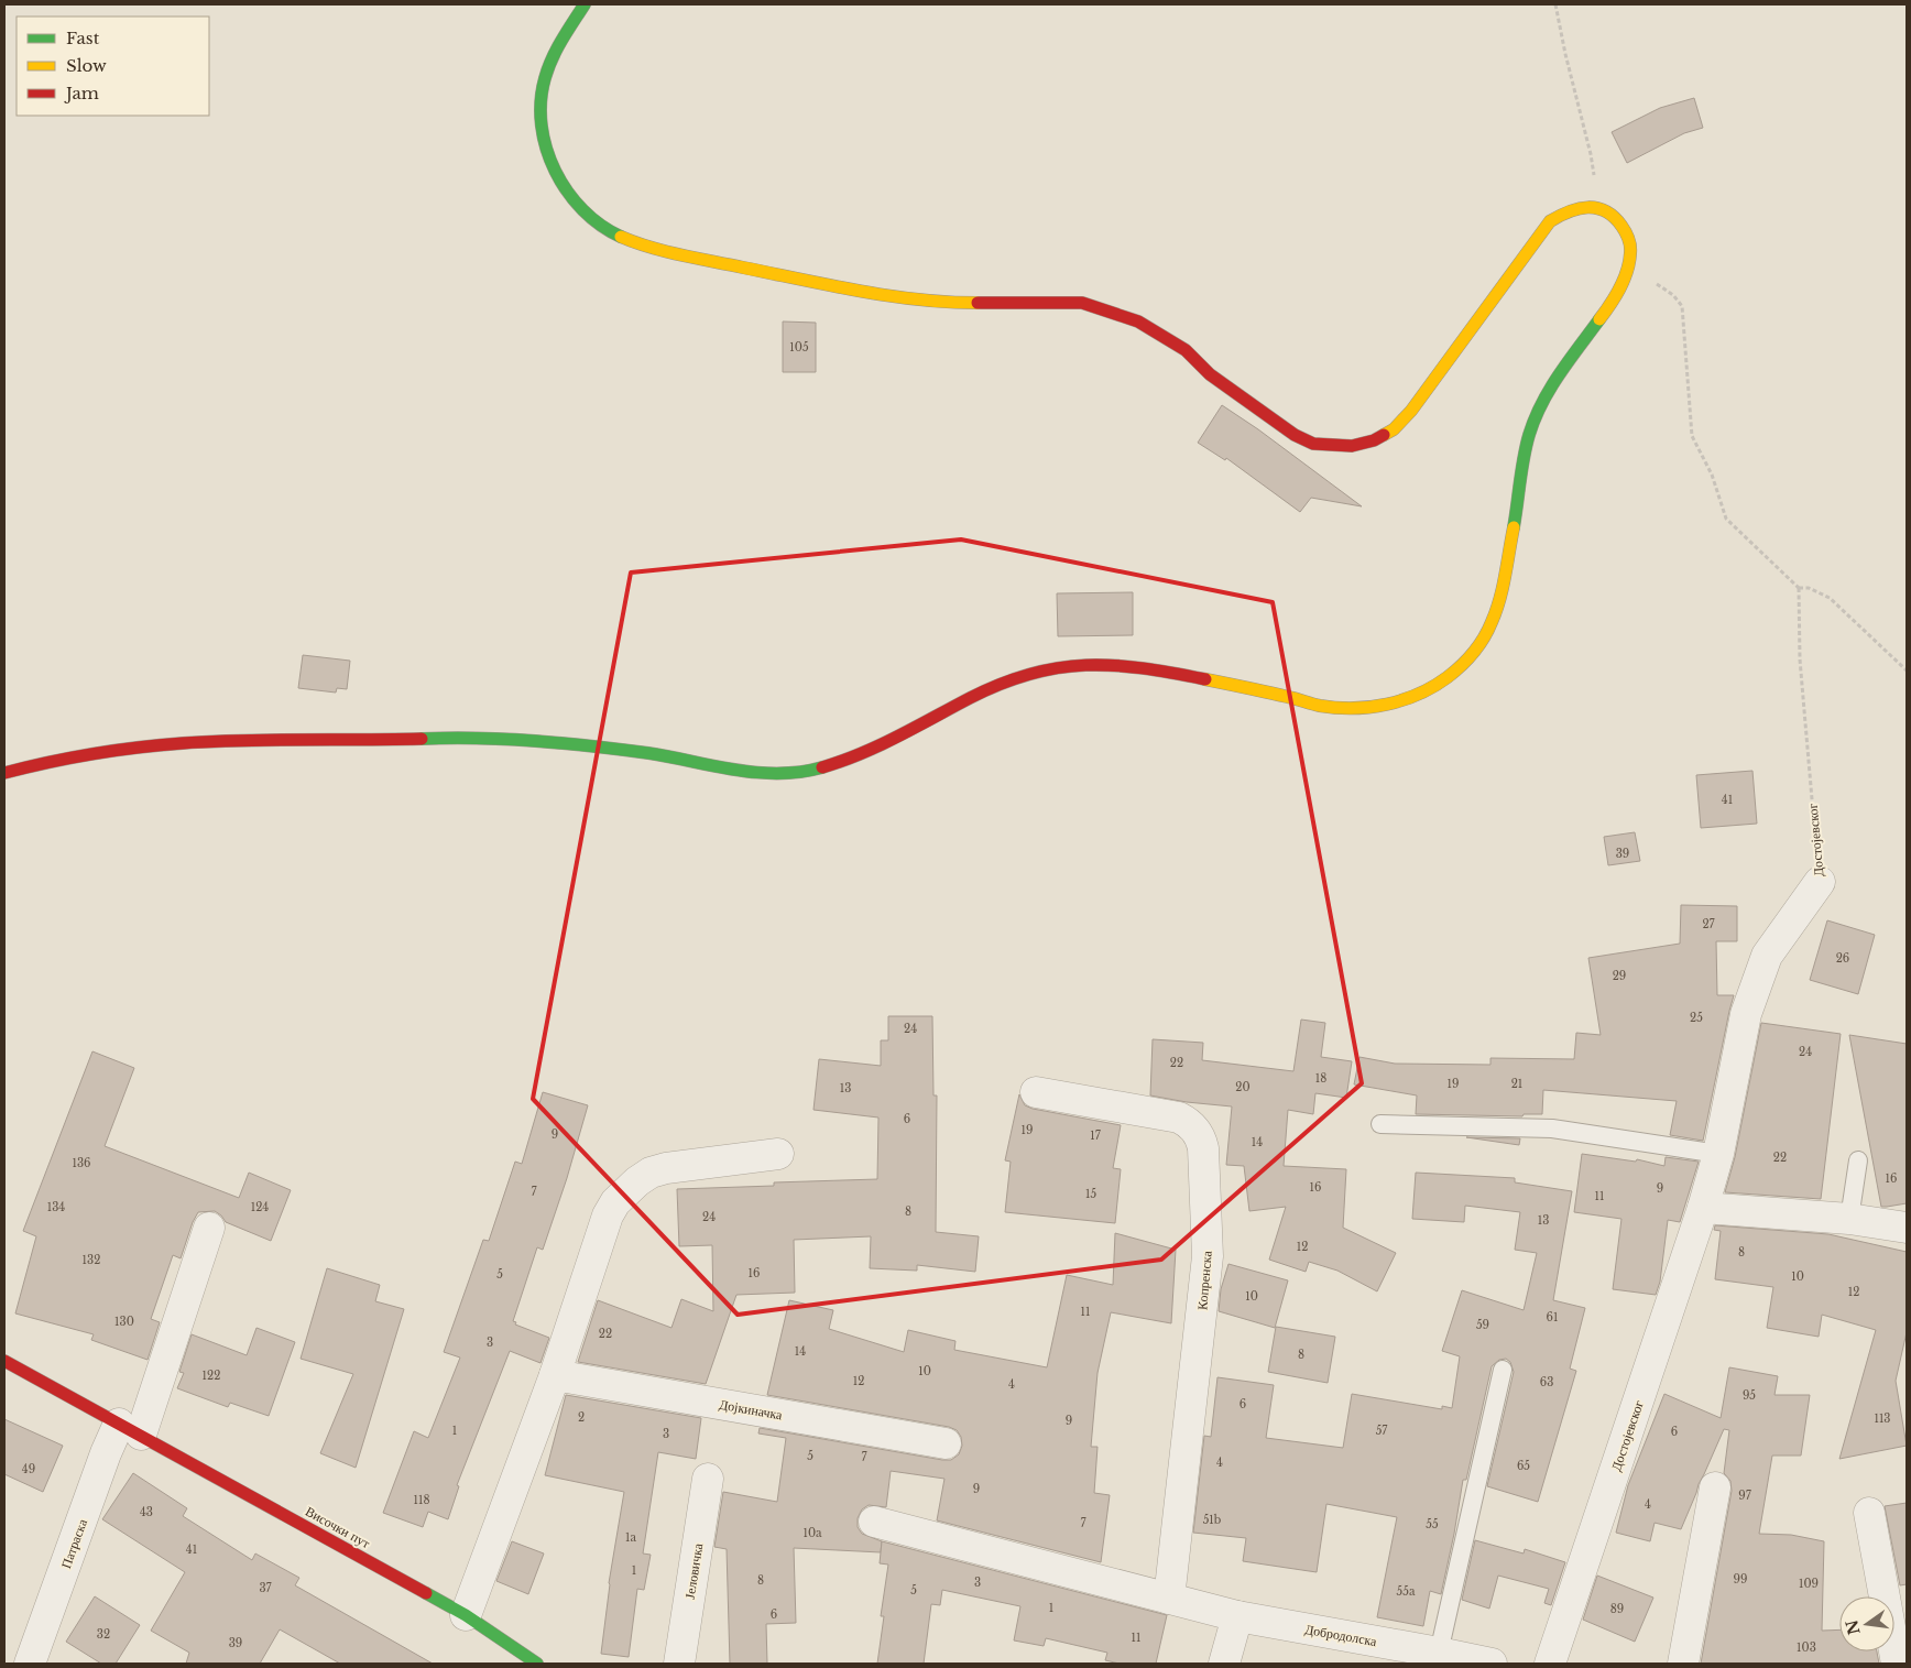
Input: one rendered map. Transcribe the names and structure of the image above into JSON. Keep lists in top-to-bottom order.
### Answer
{
  "streets": {
    "main road": ["Височки пут"],
    "street": [
      "Достојевског",
      "Копренска",
      "Дојкиначка",
      "Патраска",
      "Јеловичка",
      "Добродолска"
    ]
  },
  "crossings": [
    ["Височки пут", "Патраска"]
  ],
  "house_numbers": [
    "105",
    "41",
    "39",
    "27",
    "26",
    "29",
    "25",
    "24",
    "24",
    "22",
    "18",
    "19",
    "21",
    "20",
    "13",
    "6",
    "19",
    "9",
    "17",
    "14",
    "22",
    "136",
    "16",
    "16",
    "9",
    "7",
    "15",
    "11",
    "134",
    "124",
    "8",
    "24",
    "13",
    "12",
    "8",
    "132",
    "16",
    "5",
    "10",
    "12",
    "10",
    "11",
    "61",
    "130",
    "59",
    "22",
    "3",
    "14",
    "8",
    "10",
    "122",
    "12",
    "63",
    "4",
    "95",
    "6",
    "2",
    "113",
    "9",
    "1",
    "57",
    "6",
    "3",
    "5",
    "7",
    "4",
    "65",
    "49",
    "9",
    "97",
    "118",
    "4",
    "43",
    "51b",
    "7",
    "55",
    "10a",
    "1a",
    "41",
    "1",
    "99",
    "8",
    "3",
    "109",
    "37",
    "5",
    "55a",
    "1",
    "89",
    "6",
    "32",
    "11",
    "39",
    "103"
  ],
  "legend": ["Fast", "Slow", "Jam"],
  "north": "left"
}
